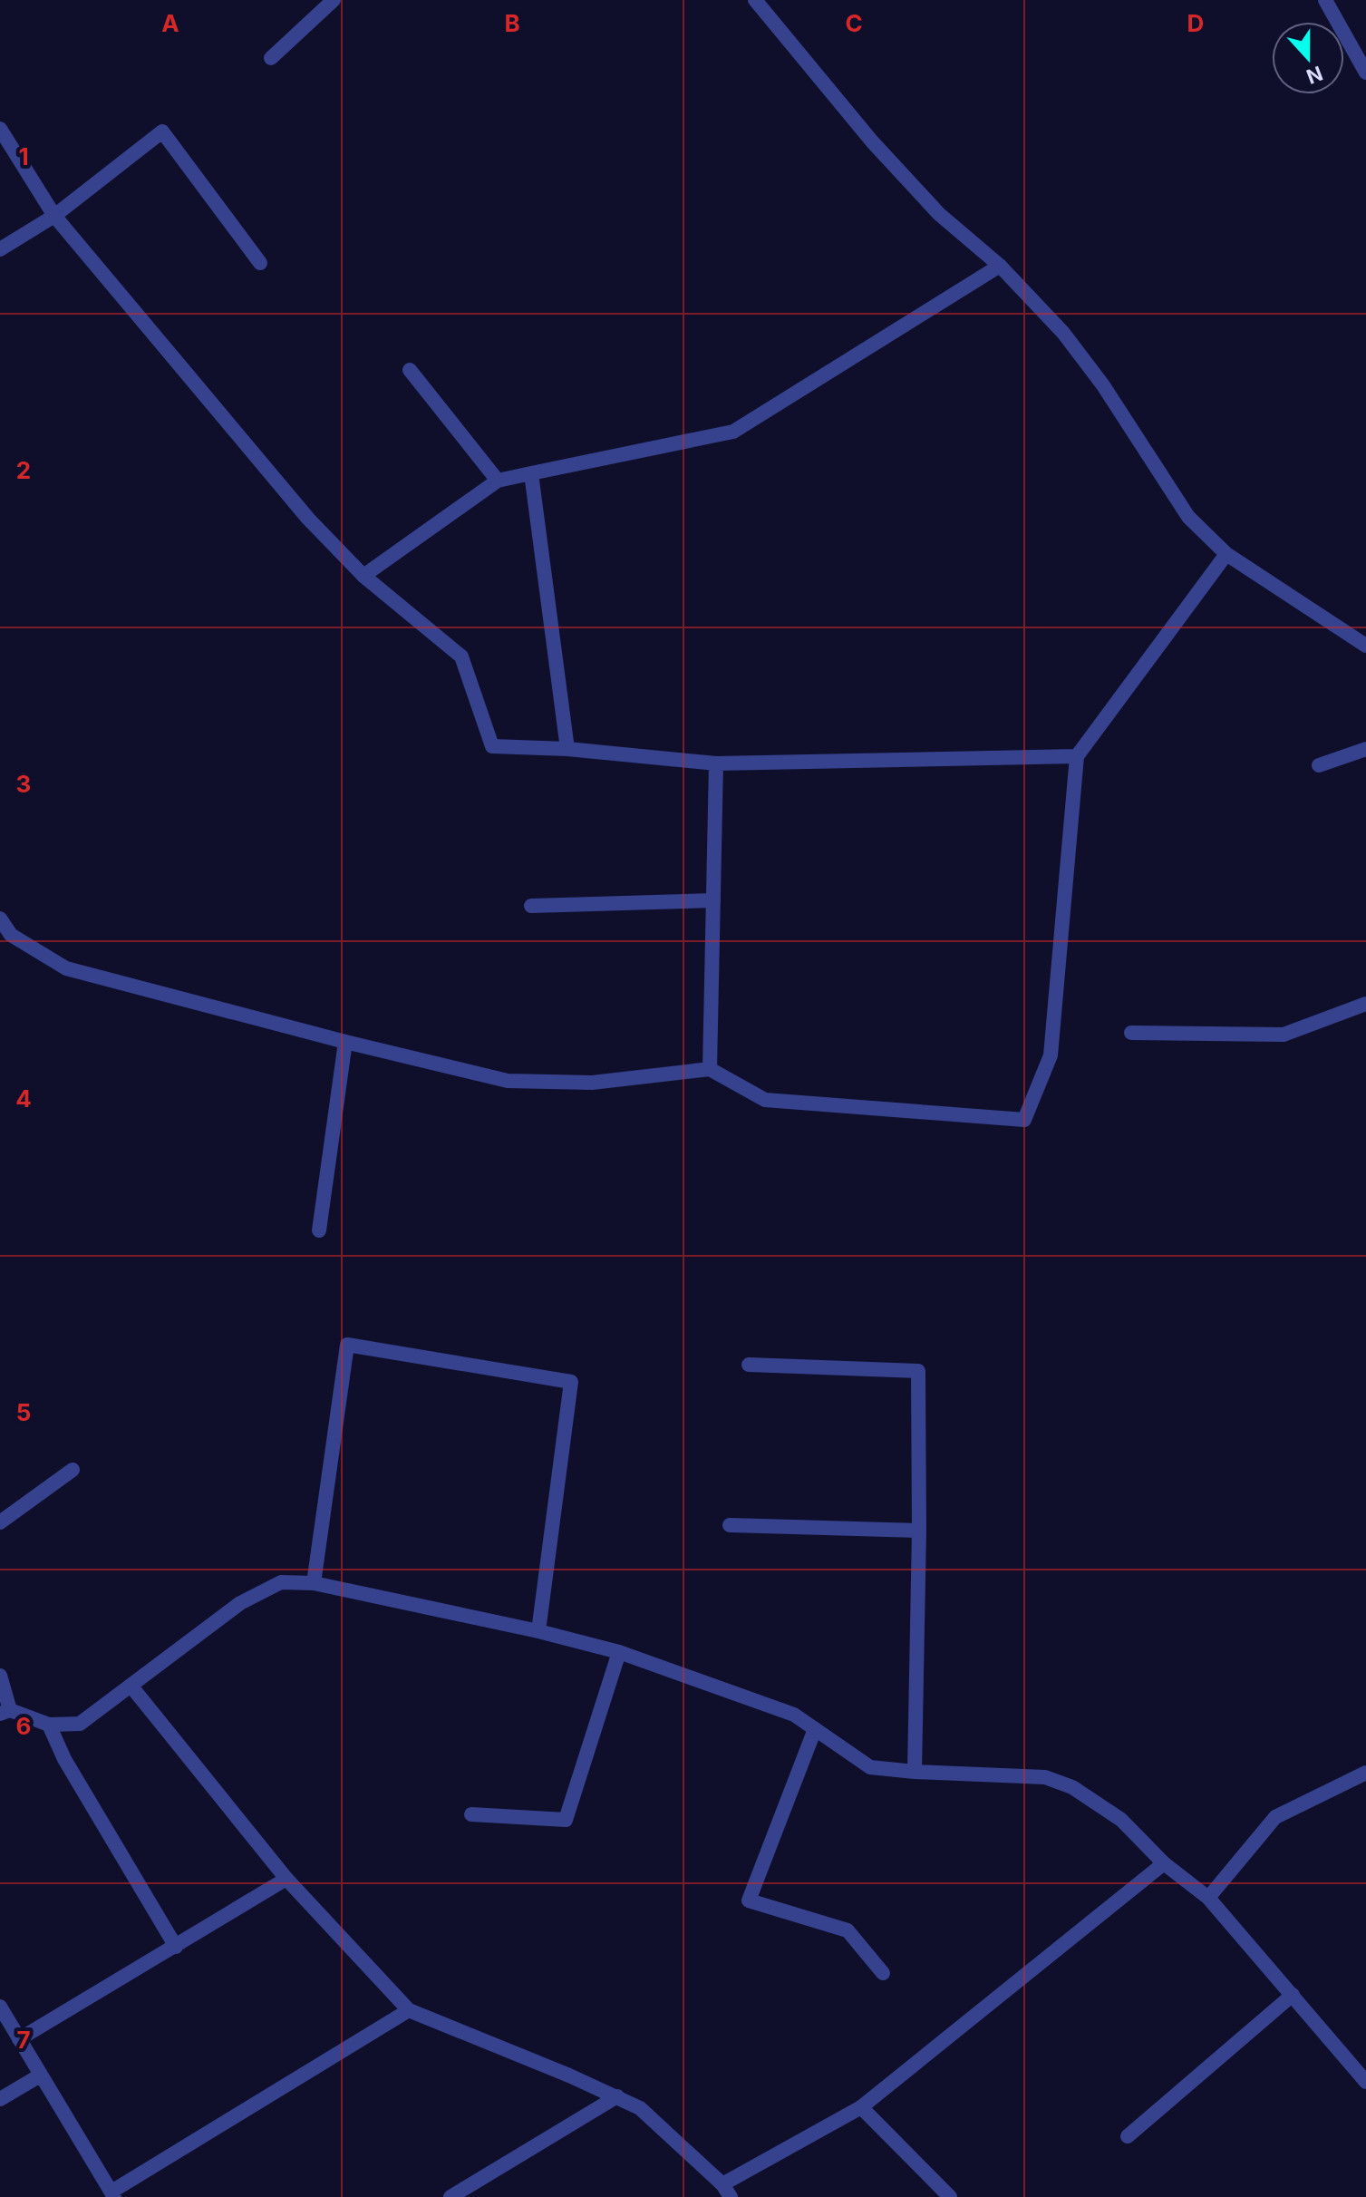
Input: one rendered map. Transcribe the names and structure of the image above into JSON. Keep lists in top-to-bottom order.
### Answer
{
  "north": "bottom",
  "grid": {
    "columns": [
      "A",
      "B",
      "C",
      "D"
    ],
    "rows": [
      "1",
      "2",
      "3",
      "4",
      "5",
      "6",
      "7"
    ]
  }
}
